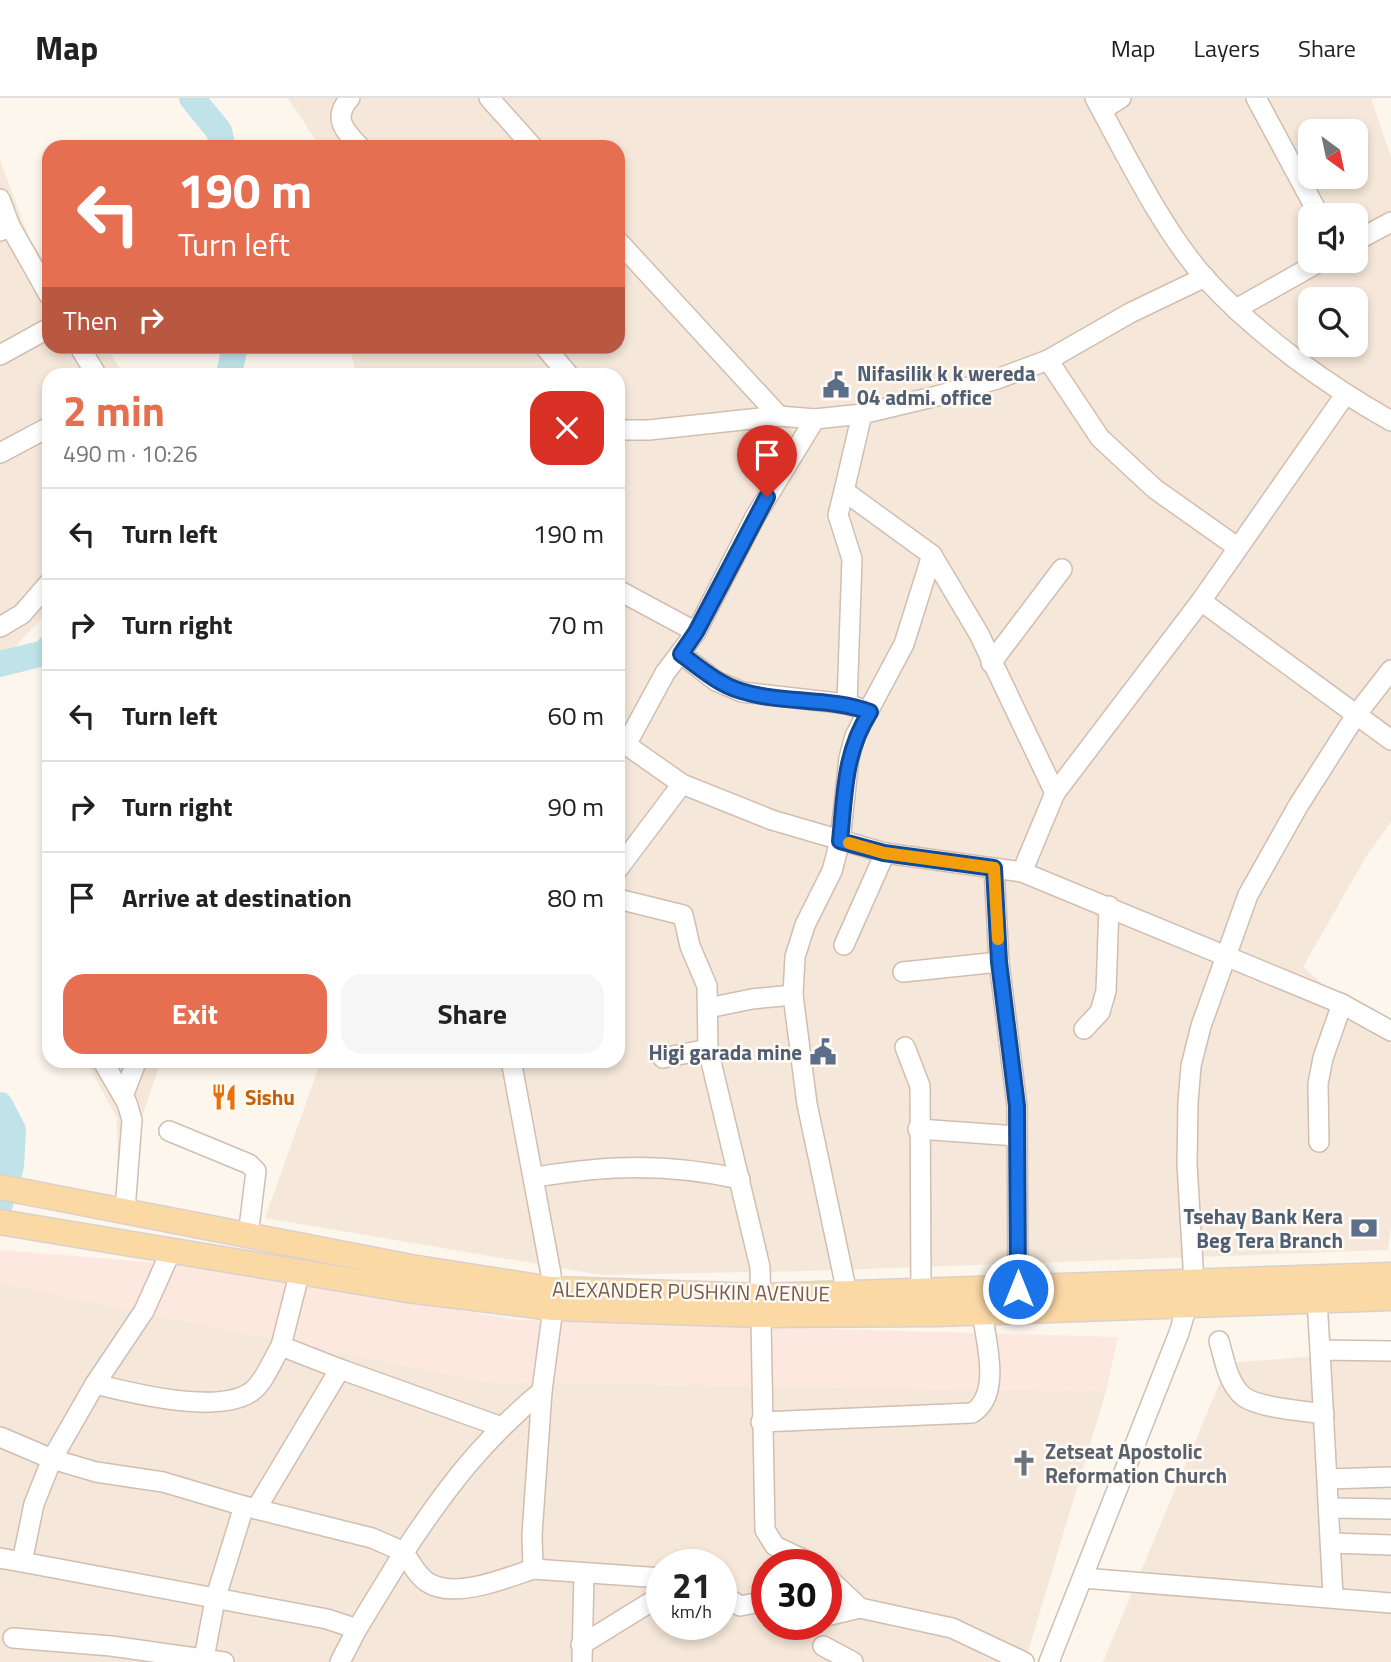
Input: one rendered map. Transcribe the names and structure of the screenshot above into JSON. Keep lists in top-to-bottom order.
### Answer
{
  "streets": {
    "main road": ["ALEXANDER PUSHKIN AVENUE"]
  },
  "places": {
    "public building": ["Nifasilik k k wereda 04 admi. office", "Higi garada mine"],
    "restaurant": ["Sishu"],
    "bank": ["Tsehay Bank Kera Beg Tera Branch"],
    "church": ["Zetseat Apostolic Reformation Church"]
  },
  "north": "bottom right",
  "page": {
    "header": "Map",
    "nav": ["Map", "Layers", "Share"],
    "turn": ["190 m", "Turn left"],
    "then": "Then",
    "heading": ["2 min", "490 m · 10:26"],
    "list": [
      {
        "name": "Turn left",
        "value": "190 m"
      },
      {
        "name": "Turn right",
        "value": "70 m"
      },
      {
        "name": "Turn left",
        "value": "60 m"
      },
      {
        "name": "Turn right",
        "value": "90 m"
      },
      {
        "name": "Arrive at destination",
        "value": "80 m"
      }
    ],
    "buttons": ["Exit", "Share"],
    "speed": "21 km/h",
    "limit": "30"
  }
}
